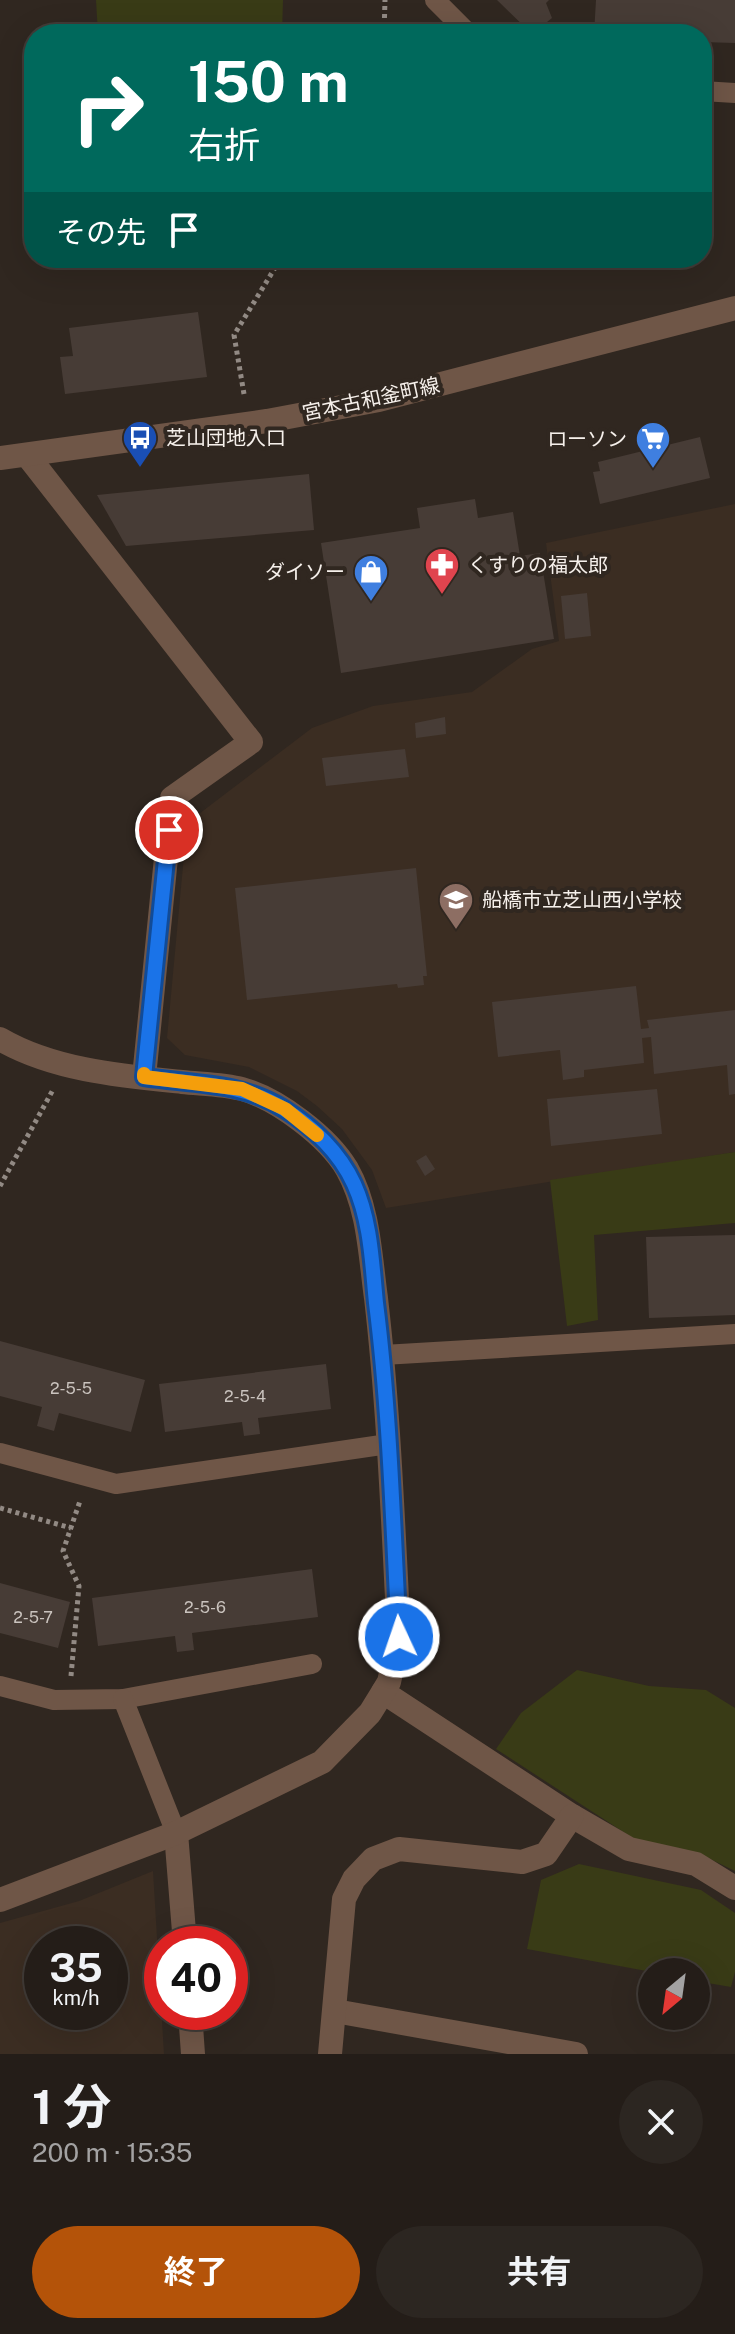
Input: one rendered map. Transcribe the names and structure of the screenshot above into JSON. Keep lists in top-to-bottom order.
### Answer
{
  "streets": {
    "street": ["宮本古和釜町線"]
  },
  "places": {
    "bus stop": ["芝山団地入口"],
    "supermarket": ["ローソン"],
    "pharmacy": ["くすりの福太郎"],
    "shop": ["ダイソー"],
    "school or university": ["船橋市立芝山西小学校"]
  },
  "house_numbers": [
    "2-5-5",
    "2-5-4",
    "2-5-6",
    "2-5-7"
  ],
  "north": "bottom left",
  "page": {
    "turn": ["150 m", "右折"],
    "then": "その先",
    "speed": "35 km/h",
    "limit": "40",
    "heading": ["1 分", "200 m · 15:35"],
    "buttons": ["終了", "共有"]
  }
}
